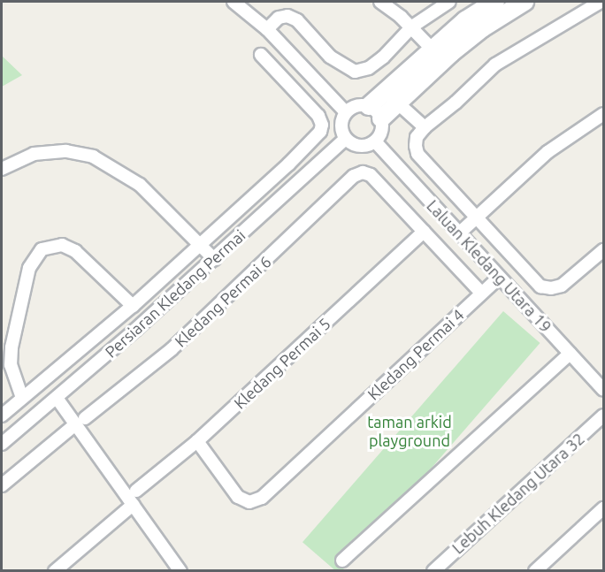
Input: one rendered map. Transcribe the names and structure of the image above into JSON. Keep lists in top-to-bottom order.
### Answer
{
  "streets": {
    "street": [
      "Laluan Kledang Utara 19",
      "Persiaran Kledang Permai",
      "Kledang Permai 6",
      "Kledang Permai 4",
      "Kledang Permai 5",
      "Lebuh Kledang Utara 32"
    ]
  },
  "crossings": [
    ["Laluan Kledang Utara 19", "Persiaran Kledang Permai"],
    ["Laluan Kledang Utara 19", "Kledang Permai 4"],
    ["Kledang Permai 6", "Kledang Permai 5"],
    ["Kledang Permai 4", "Kledang Permai 5"]
  ],
  "parks": ["taman arkid playground"]
}
